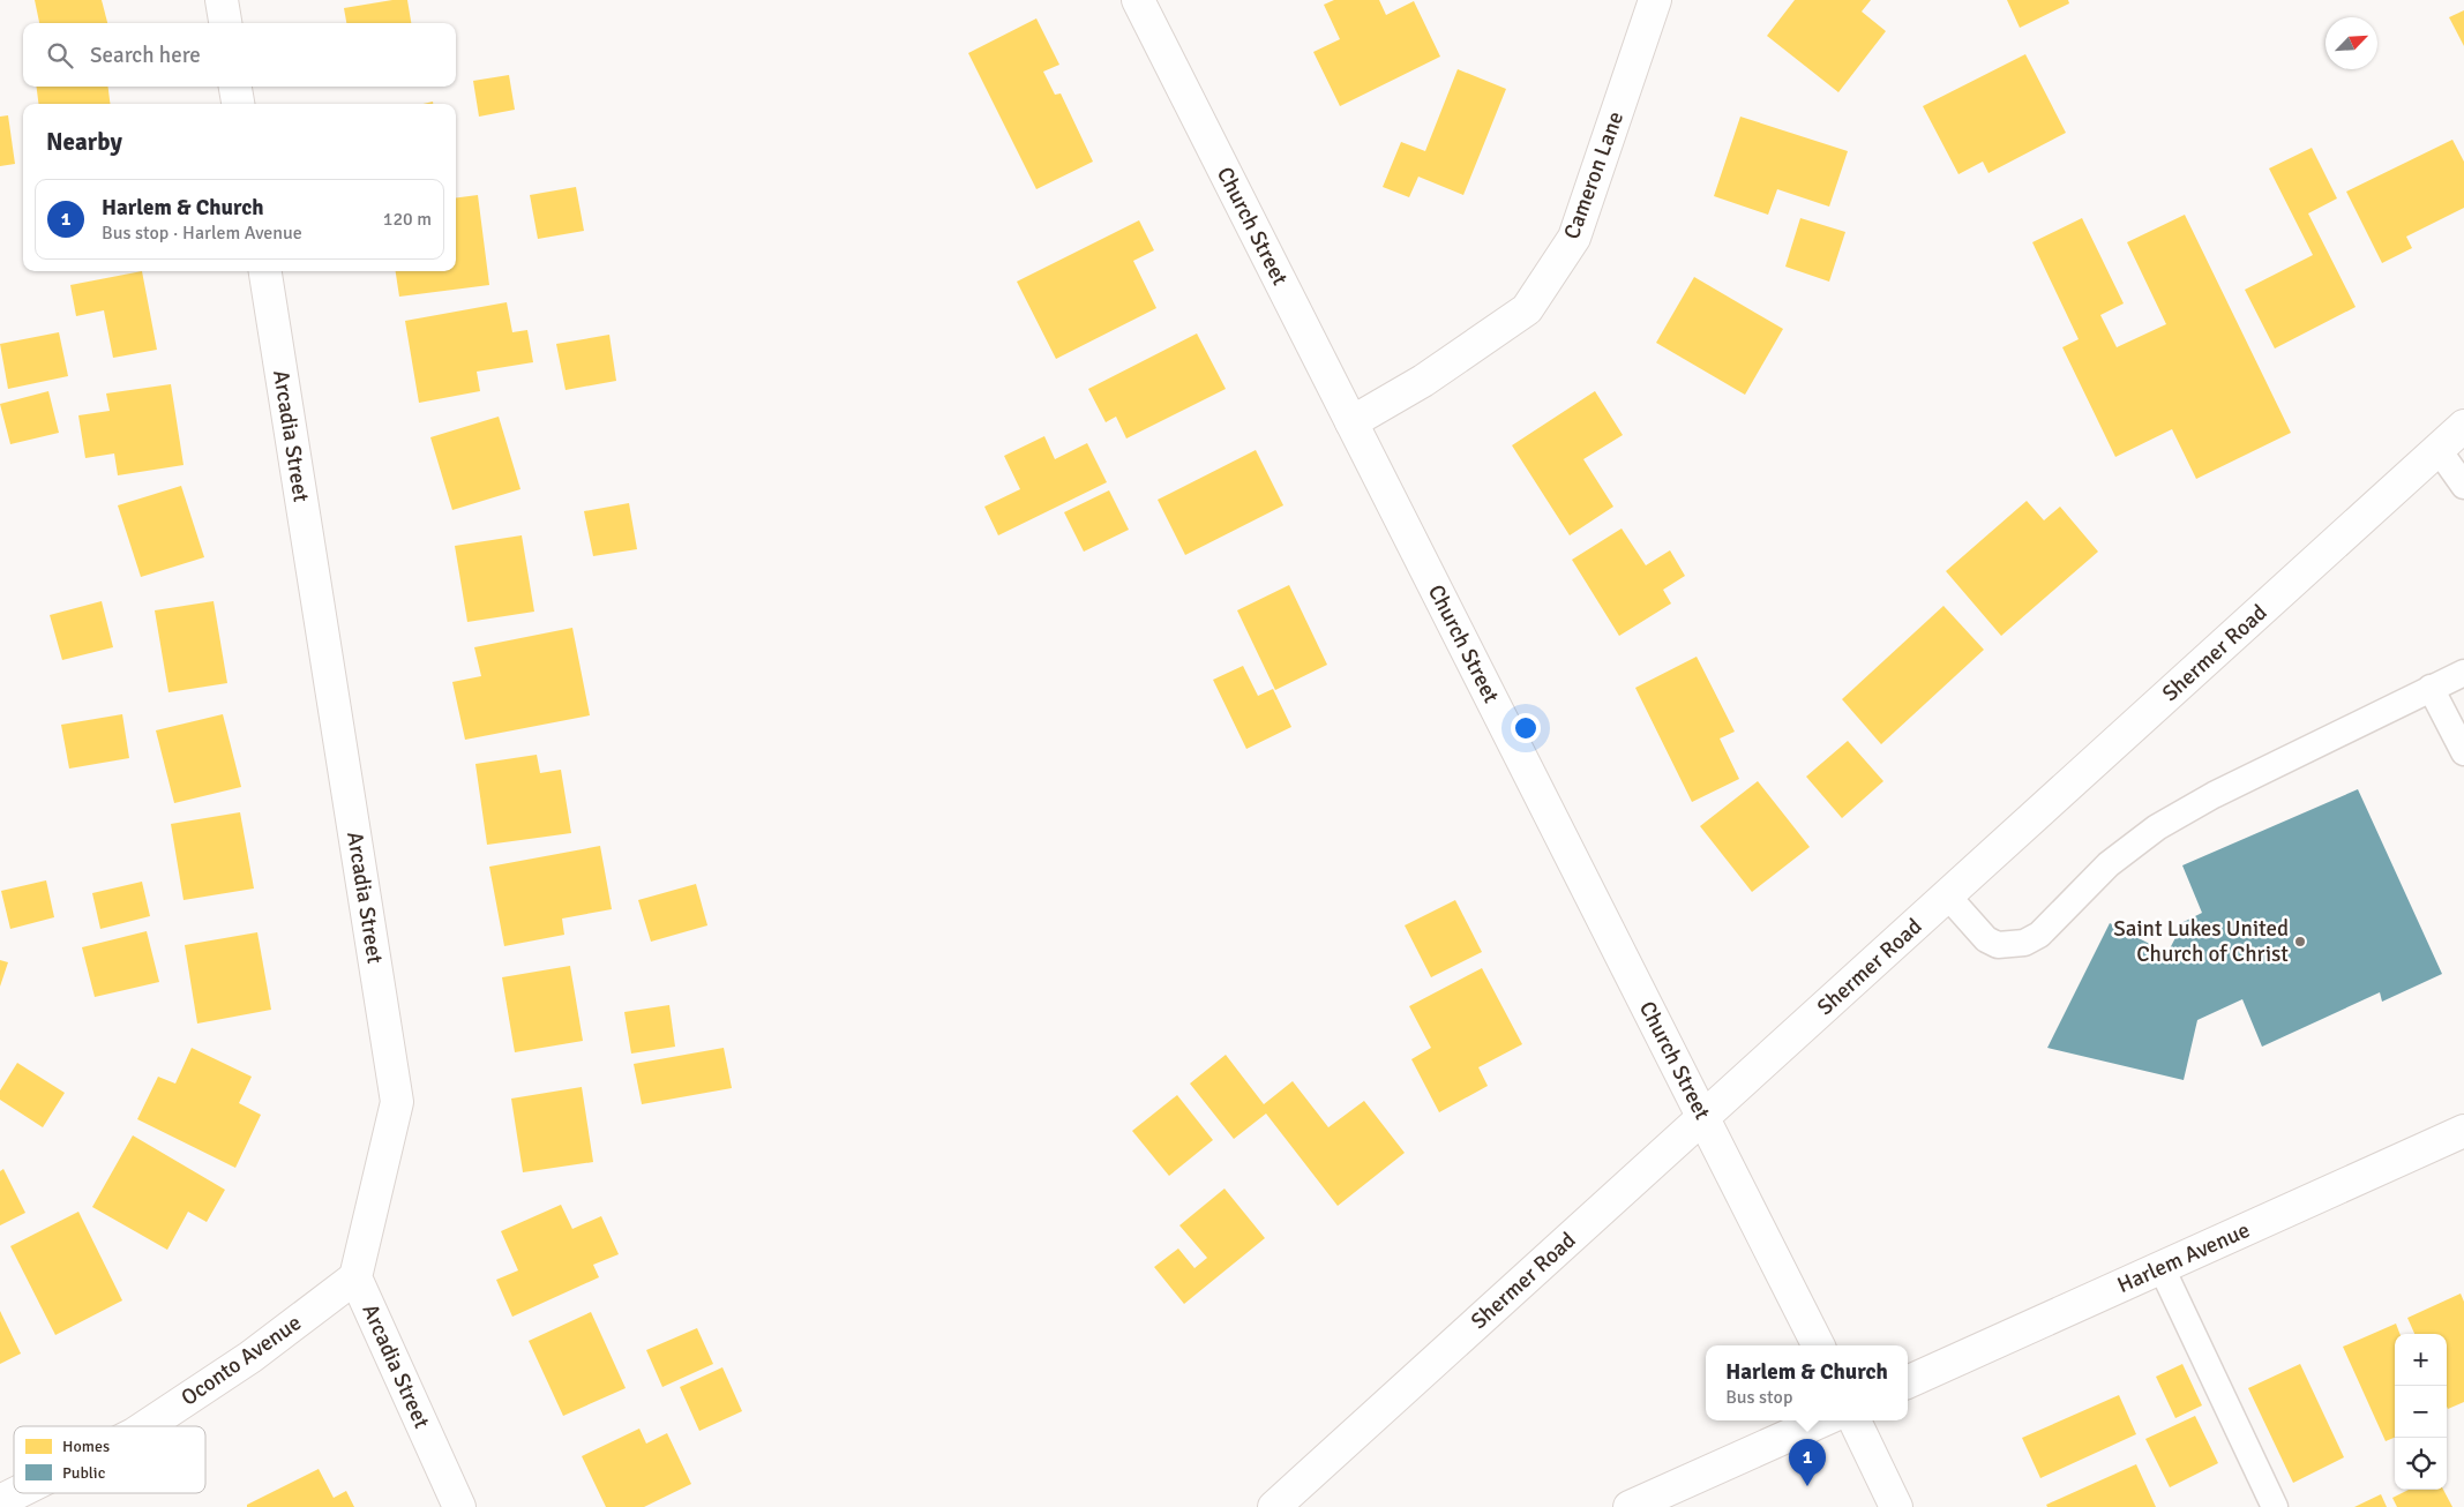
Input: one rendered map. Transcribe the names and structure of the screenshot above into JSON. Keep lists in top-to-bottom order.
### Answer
{
  "streets": {
    "street": [
      "Cameron Lane",
      "Church Street",
      "Arcadia Street",
      "Shermer Road",
      "Harlem Avenue",
      "Oconto Avenue"
    ]
  },
  "crossings": [
    ["Cameron Lane", "Church Street"],
    ["Church Street", "Shermer Road"],
    ["Arcadia Street", "Oconto Avenue"]
  ],
  "places": ["Saint Lukes United Church of Christ"],
  "legend": ["Homes", "Public"],
  "north": "top right",
  "page": {
    "search": "Search here",
    "heading": "Nearby",
    "list": [
      {
        "mark": "1",
        "name": "Harlem & Church",
        "note": "Bus stop · Harlem Avenue",
        "value": "120 m"
      }
    ],
    "map_buttons": ["+", "−"],
    "popup": ["Harlem & Church", "Bus stop"],
    "pins": "1"
  }
}
